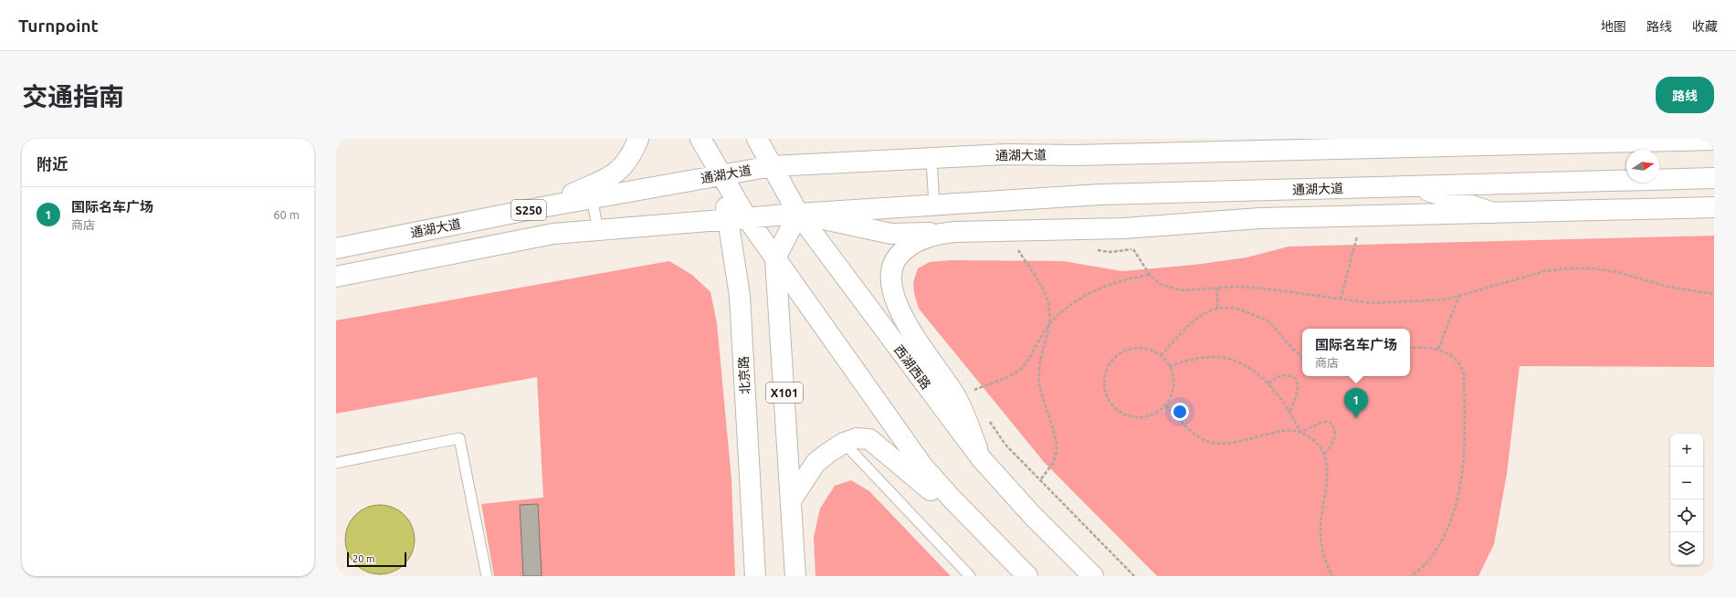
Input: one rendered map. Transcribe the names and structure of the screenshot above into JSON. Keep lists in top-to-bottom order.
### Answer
{
  "streets": {
    "main road": [
      "通湖大道",
      "S250",
      "西湖西路",
      "北京路",
      "X101"
    ]
  },
  "crossings": [
    ["通湖大道", "西湖西路"],
    ["通湖大道", "北京路"]
  ],
  "scale_bar": "20 m",
  "north": "right",
  "page": {
    "header": "Turnpoint",
    "nav": ["地图", "路线", "收藏"],
    "title": "交通指南",
    "buttons": "路线",
    "heading": "附近",
    "list": [
      {
        "mark": "1",
        "name": "国际名车广场",
        "note": "商店",
        "value": "60 m"
      }
    ],
    "popup": ["国际名车广场", "商店"],
    "pins": "1",
    "map_buttons": ["+", "−"],
    "scale": "20 m"
  }
}
